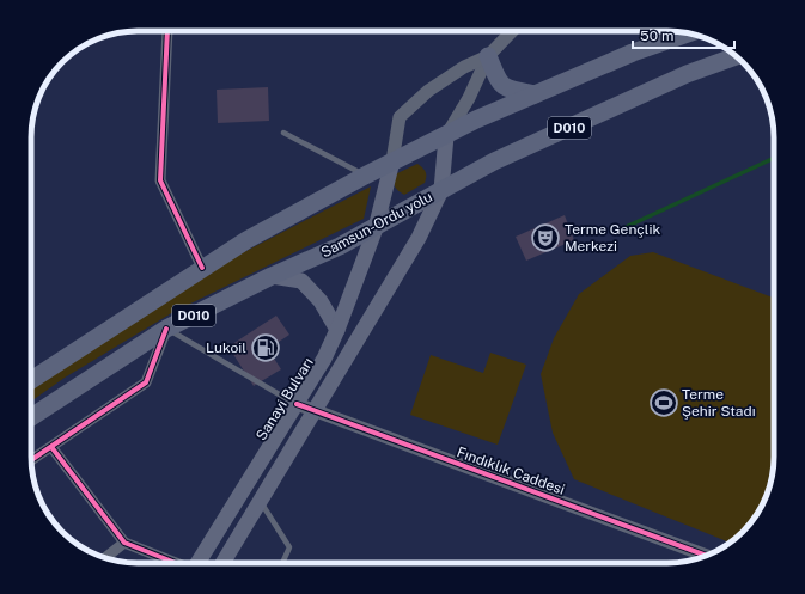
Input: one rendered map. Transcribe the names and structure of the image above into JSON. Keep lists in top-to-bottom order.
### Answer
{
  "streets": {
    "highway": ["D010", "Samsun-Ordu yolu"],
    "main road": ["Sanayi Bulvarı"],
    "street": ["Fındıklık Caddesi"]
  },
  "crossings": [
    ["D010", "Sanayi Bulvarı"],
    ["Samsun-Ordu yolu", "Sanayi Bulvarı"],
    ["Sanayi Bulvarı", "Fındıklık Caddesi"]
  ],
  "places": {
    "theatre": ["Terme Gençlik Merkezi"],
    "fuel station": ["Lukoil"],
    "sports": ["Terme Şehir Stadı"]
  },
  "scale_bar": "50 m"
}
